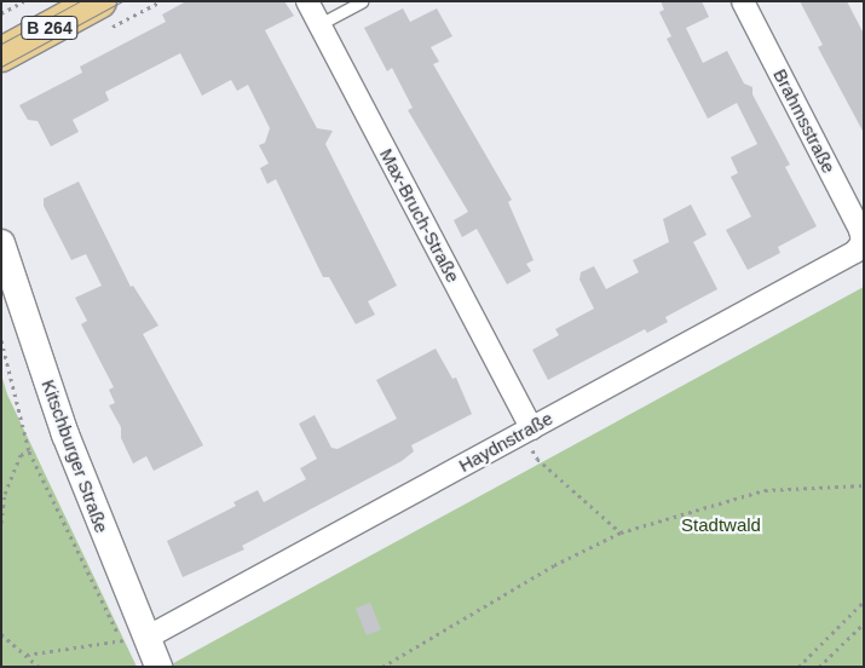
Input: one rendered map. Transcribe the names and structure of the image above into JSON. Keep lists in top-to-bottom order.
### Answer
{
  "streets": {
    "main road": ["B 264"],
    "street": [
      "Brahmsstraße",
      "Max-Bruch-Straße",
      "Haydnstraße",
      "Kitschburger Straße"
    ]
  },
  "crossings": [
    ["Brahmsstraße", "Haydnstraße"],
    ["Max-Bruch-Straße", "Haydnstraße"],
    ["Haydnstraße", "Kitschburger Straße"]
  ],
  "parks": ["Stadtwald"]
}
